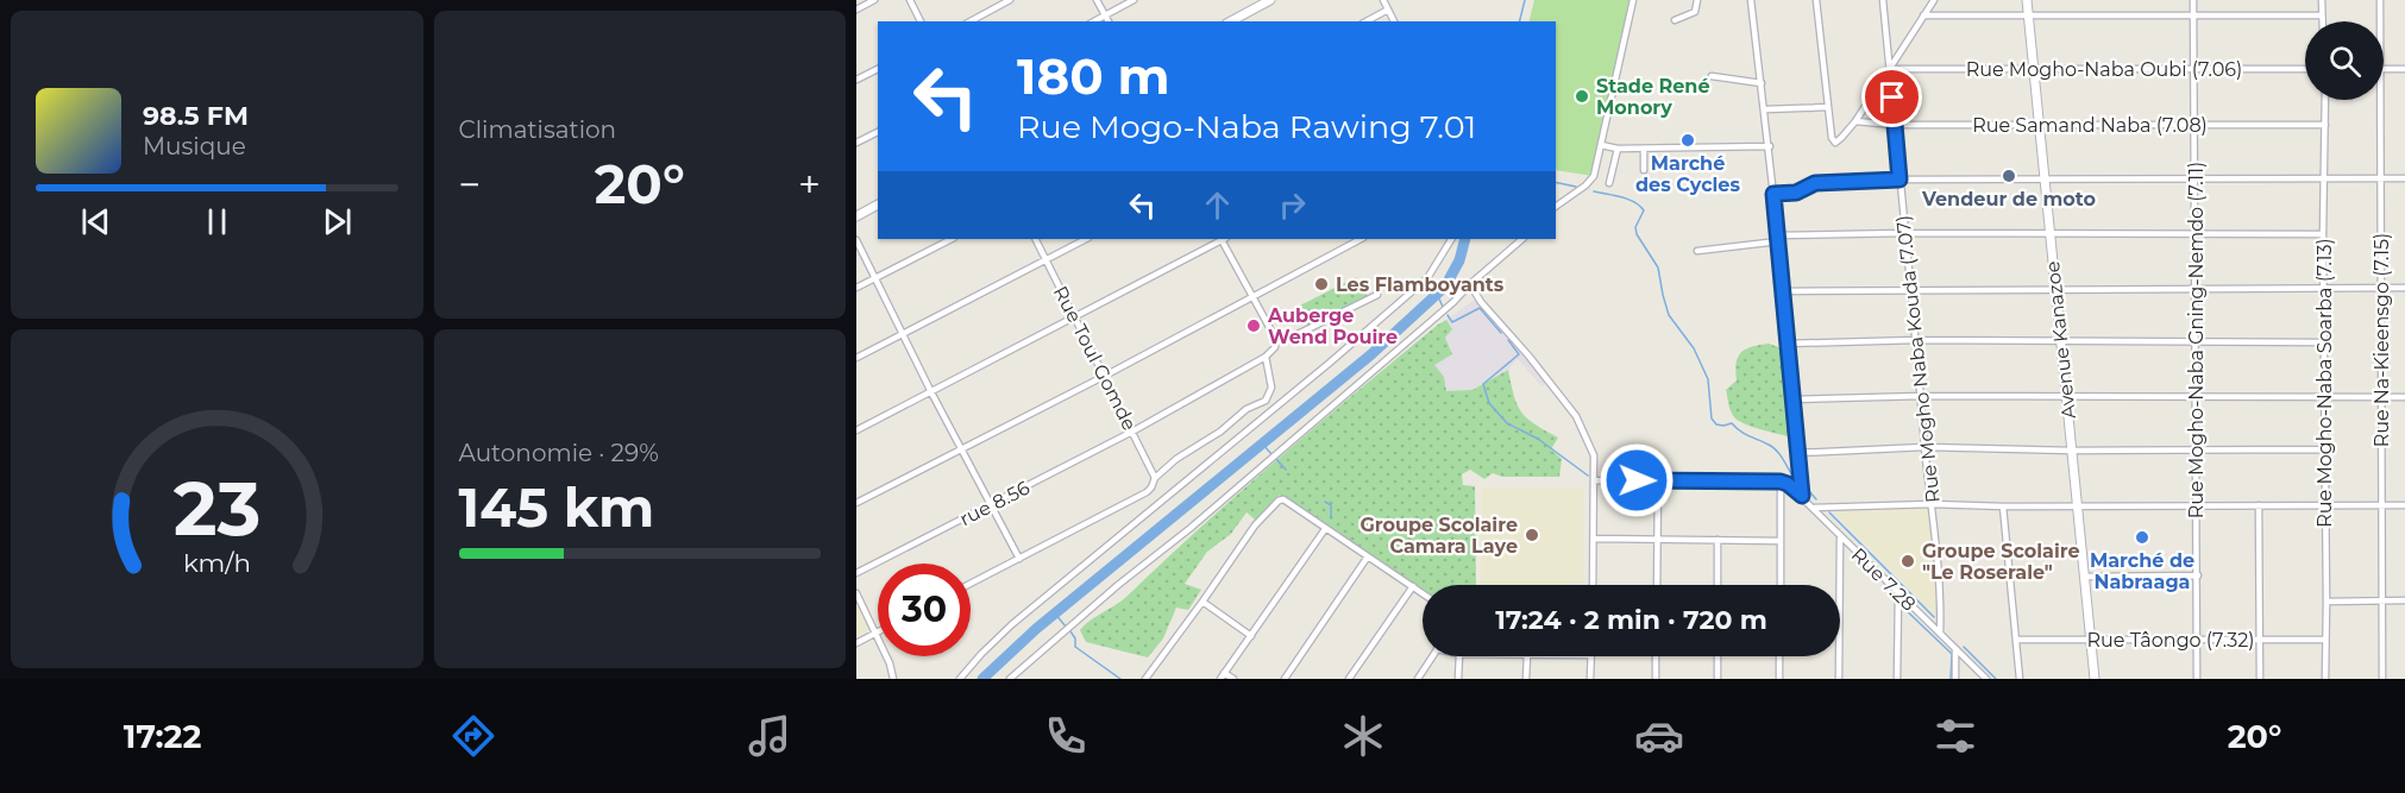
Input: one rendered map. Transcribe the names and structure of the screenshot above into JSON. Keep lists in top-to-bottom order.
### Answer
{
  "streets": {
    "street": [
      "Rue Mogho-Naba Oubi (7.06)",
      "Rue Samand Naba (7.08)",
      "Avenue Kanazoe",
      "Rue Mogho-Naba Gning-Nemdo (7.11)",
      "Rue Na-Kieensgo (7.15)",
      "Rue Toul Gomde",
      "Rue Mogho Naba Kouda (7.07)",
      "Rue Mogho-Naba Soarba (7.13)",
      "rue 8.56",
      "Rue 7.28",
      "Rue Tâongo (7.32)"
    ]
  },
  "crossings": [
    ["Rue Mogho-Naba Oubi (7.06)", "Avenue Kanazoe"],
    ["Rue Mogho-Naba Oubi (7.06)", "Rue Mogho-Naba Gning-Nemdo (7.11)"],
    ["Rue Mogho-Naba Oubi (7.06)", "Rue Mogho Naba Kouda (7.07)"],
    ["Rue Samand Naba (7.08)", "Avenue Kanazoe"],
    ["Rue Samand Naba (7.08)", "Rue Mogho-Naba Gning-Nemdo (7.11)"],
    ["Rue Samand Naba (7.08)", "Rue Mogho Naba Kouda (7.07)"],
    ["Rue Samand Naba (7.08)", "Rue Mogho-Naba Soarba (7.13)"],
    ["Avenue Kanazoe", "Rue Tâongo (7.32)"],
    ["Rue Mogho-Naba Gning-Nemdo (7.11)", "Rue Tâongo (7.32)"],
    ["Rue Toul Gomde", "rue 8.56"],
    ["Rue Mogho Naba Kouda (7.07)", "Rue 7.28"],
    ["Rue Mogho-Naba Soarba (7.13)", "Rue Tâongo (7.32)"]
  ],
  "places": [
    "Stade René Monory",
    "Marché des Cycles",
    "Vendeur de moto",
    "Les Flamboyants",
    "Auberge Wend Pouire",
    "Groupe Scolaire Camara Laye",
    "Marché de Nabraaga",
    "Groupe Scolaire \"Le Roserale\""
  ],
  "page": {
    "tile": [
      "Climatisation",
      ["Autonomie · 29%", "145 km"]
    ],
    "turn": ["180 m", "Rue Mogo-Naba Rawing 7.01"],
    "song": ["98.5 FM", "Musique"],
    "heat": ["−", "20°", "+"],
    "limit": "30",
    "trip": "17:24 · 2 min · 720 m",
    "tabs": ["17:22", "20°"],
    "gauge": ["23", "km/h"]
  }
}
